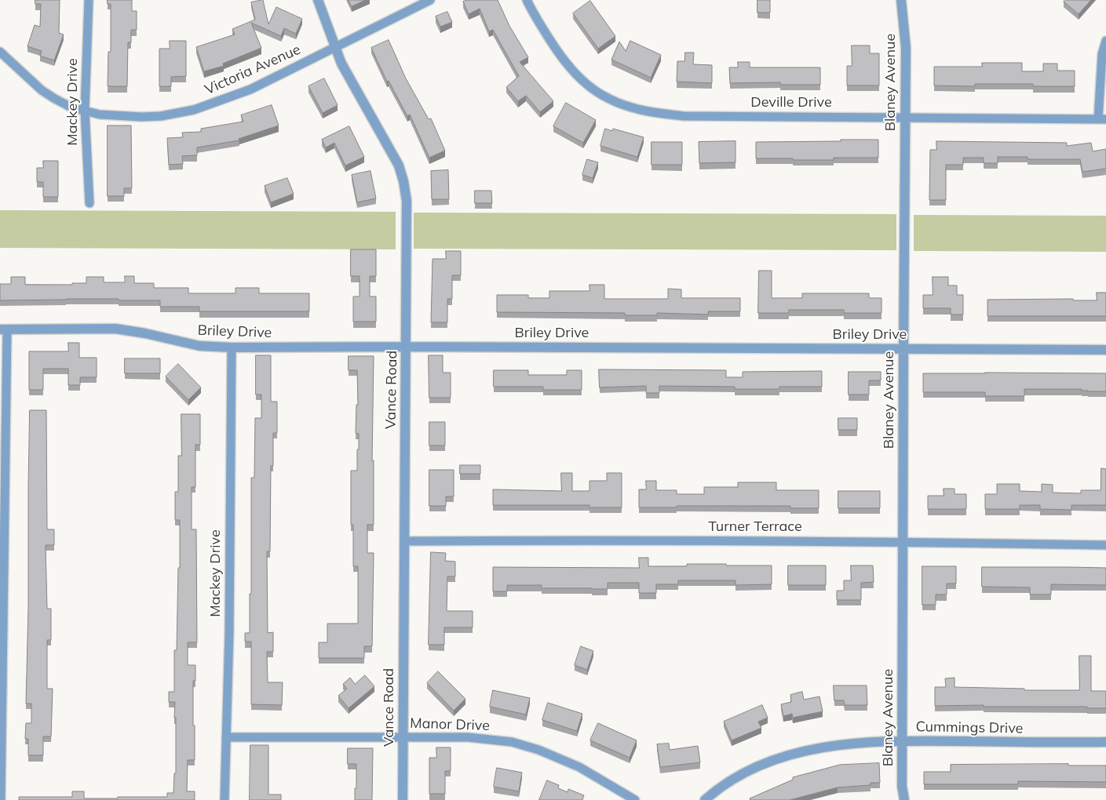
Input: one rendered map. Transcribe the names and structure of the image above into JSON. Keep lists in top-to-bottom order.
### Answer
{
  "streets": {
    "street": [
      "Victoria Avenue",
      "Blaney Avenue",
      "Mackey Drive",
      "Deville Drive",
      "Briley Drive",
      "Vance Road",
      "Turner Terrace",
      "Manor Drive",
      "Cummings Drive"
    ]
  },
  "crossings": [
    ["Victoria Avenue", "Mackey Drive"],
    ["Victoria Avenue", "Vance Road"],
    ["Blaney Avenue", "Deville Drive"],
    ["Blaney Avenue", "Briley Drive"],
    ["Blaney Avenue", "Turner Terrace"],
    ["Blaney Avenue", "Cummings Drive"],
    ["Mackey Drive", "Briley Drive"],
    ["Mackey Drive", "Manor Drive"],
    ["Briley Drive", "Vance Road"],
    ["Vance Road", "Turner Terrace"],
    ["Vance Road", "Manor Drive"]
  ]
}
